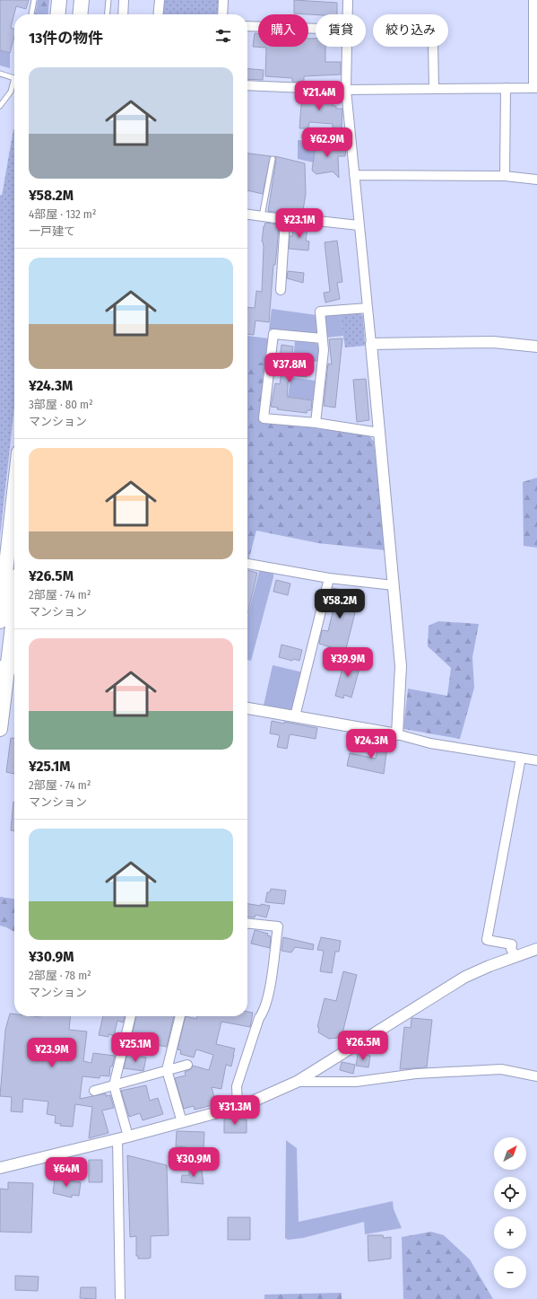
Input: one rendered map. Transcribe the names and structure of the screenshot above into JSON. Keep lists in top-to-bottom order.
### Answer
{
  "north": "top right",
  "page": {
    "chip": ["購入", "賃貸", "絞り込み"],
    "heading": "13件の物件",
    "list": [
      {
        "name": "¥58.2M",
        "note": "4部屋 · 132 m² · 一戸建て"
      },
      {
        "name": "¥24.3M",
        "note": "3部屋 · 80 m² · マンション"
      },
      {
        "name": "¥26.5M",
        "note": "2部屋 · 74 m² · マンション"
      },
      {
        "name": "¥25.1M",
        "note": "2部屋 · 74 m² · マンション"
      },
      {
        "name": "¥30.9M",
        "note": "2部屋 · 78 m² · マンション"
      }
    ],
    "price": [
      "¥21.4M",
      "¥62.9M",
      "¥23.1M",
      "¥37.8M",
      "¥58.2M",
      "¥39.9M",
      "¥24.3M",
      "¥26.5M",
      "¥25.1M",
      "¥23.9M",
      "¥31.3M",
      "¥30.9M",
      "¥64M"
    ],
    "map_buttons": ["+", "−"]
  }
}
